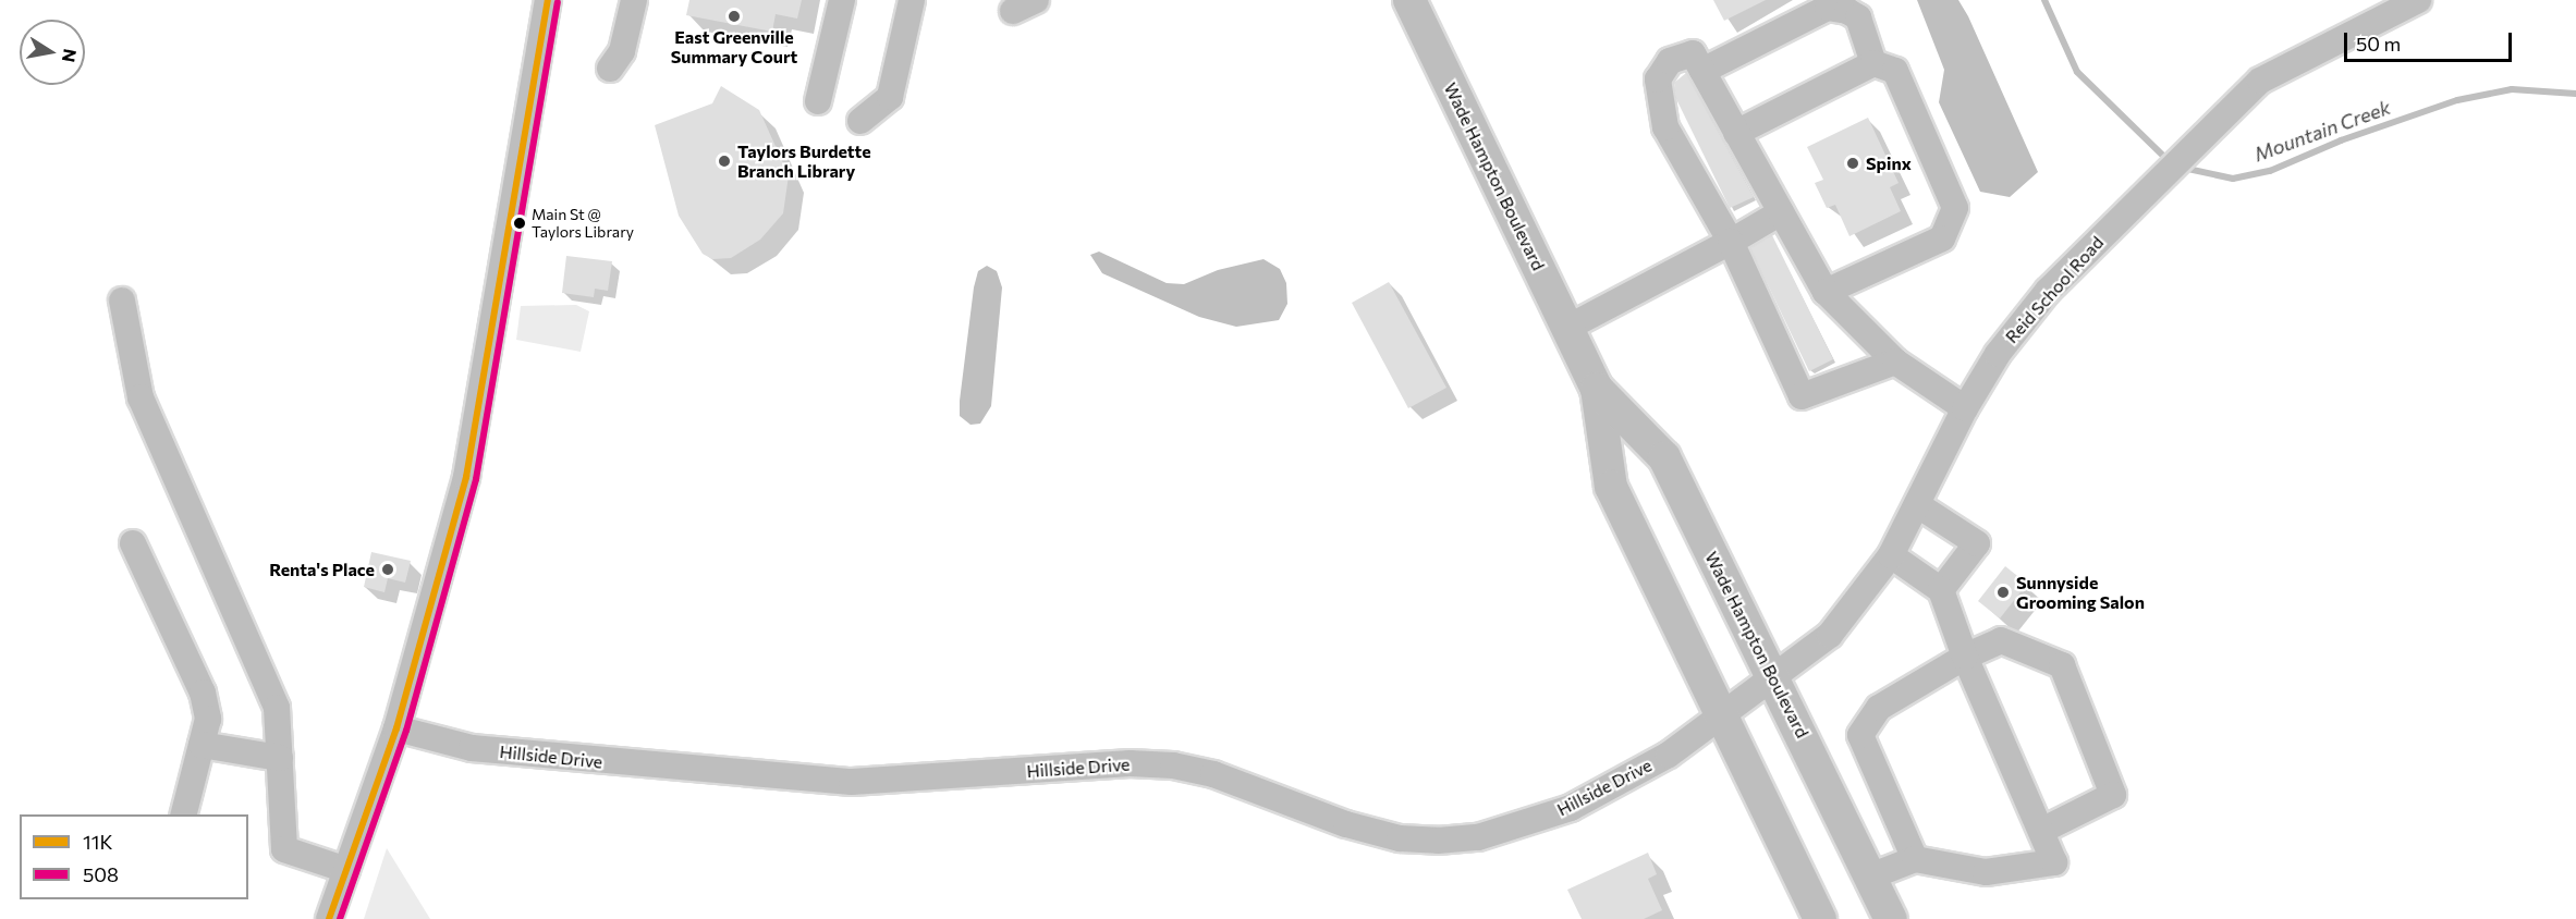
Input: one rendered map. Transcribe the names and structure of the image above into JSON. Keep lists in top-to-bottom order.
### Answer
{
  "streets": {
    "main road": ["Wade Hampton Boulevard"],
    "street": ["Reid School Road", "Hillside Drive"]
  },
  "crossings": [
    ["Wade Hampton Boulevard", "Reid School Road"],
    ["Wade Hampton Boulevard", "Hillside Drive"],
    ["Reid School Road", "Hillside Drive"]
  ],
  "water": ["Mountain Creek"],
  "places": [
    "East Greenville Summary Court",
    "Taylors Burdette Branch Library",
    "Spinx",
    "Main St @ Taylors Library",
    "Renta's Place",
    "Sunnyside Grooming Salon"
  ],
  "lines": ["transit line 11K", "transit line 508"],
  "legend": ["11K", "508"],
  "scale_bar": "50 m",
  "north": "right"
}
